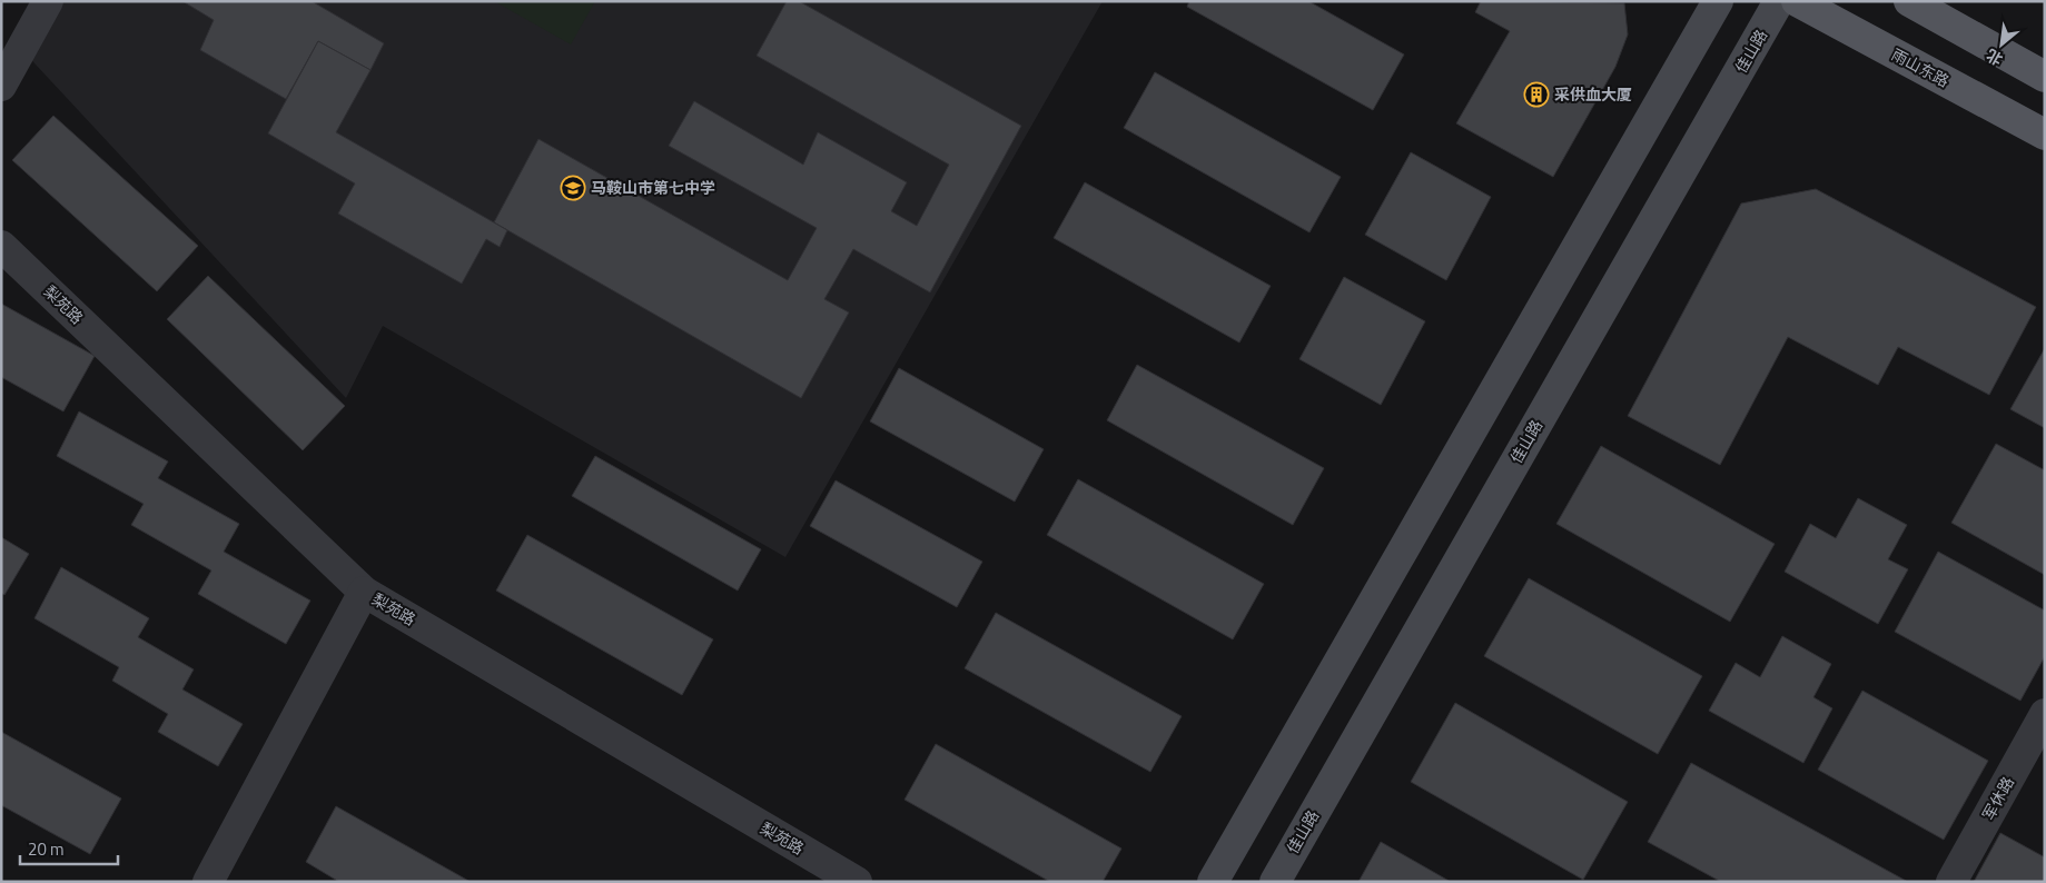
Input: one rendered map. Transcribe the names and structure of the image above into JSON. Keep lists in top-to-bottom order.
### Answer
{
  "streets": {
    "main road": ["雨山东路"],
    "street": ["佳山路", "梨苑路", "军休路"]
  },
  "places": {
    "building": ["采供血大厦"],
    "school or university": ["马鞍山市第七中学"]
  },
  "scale_bar": "20 m",
  "north": "bottom left"
}
